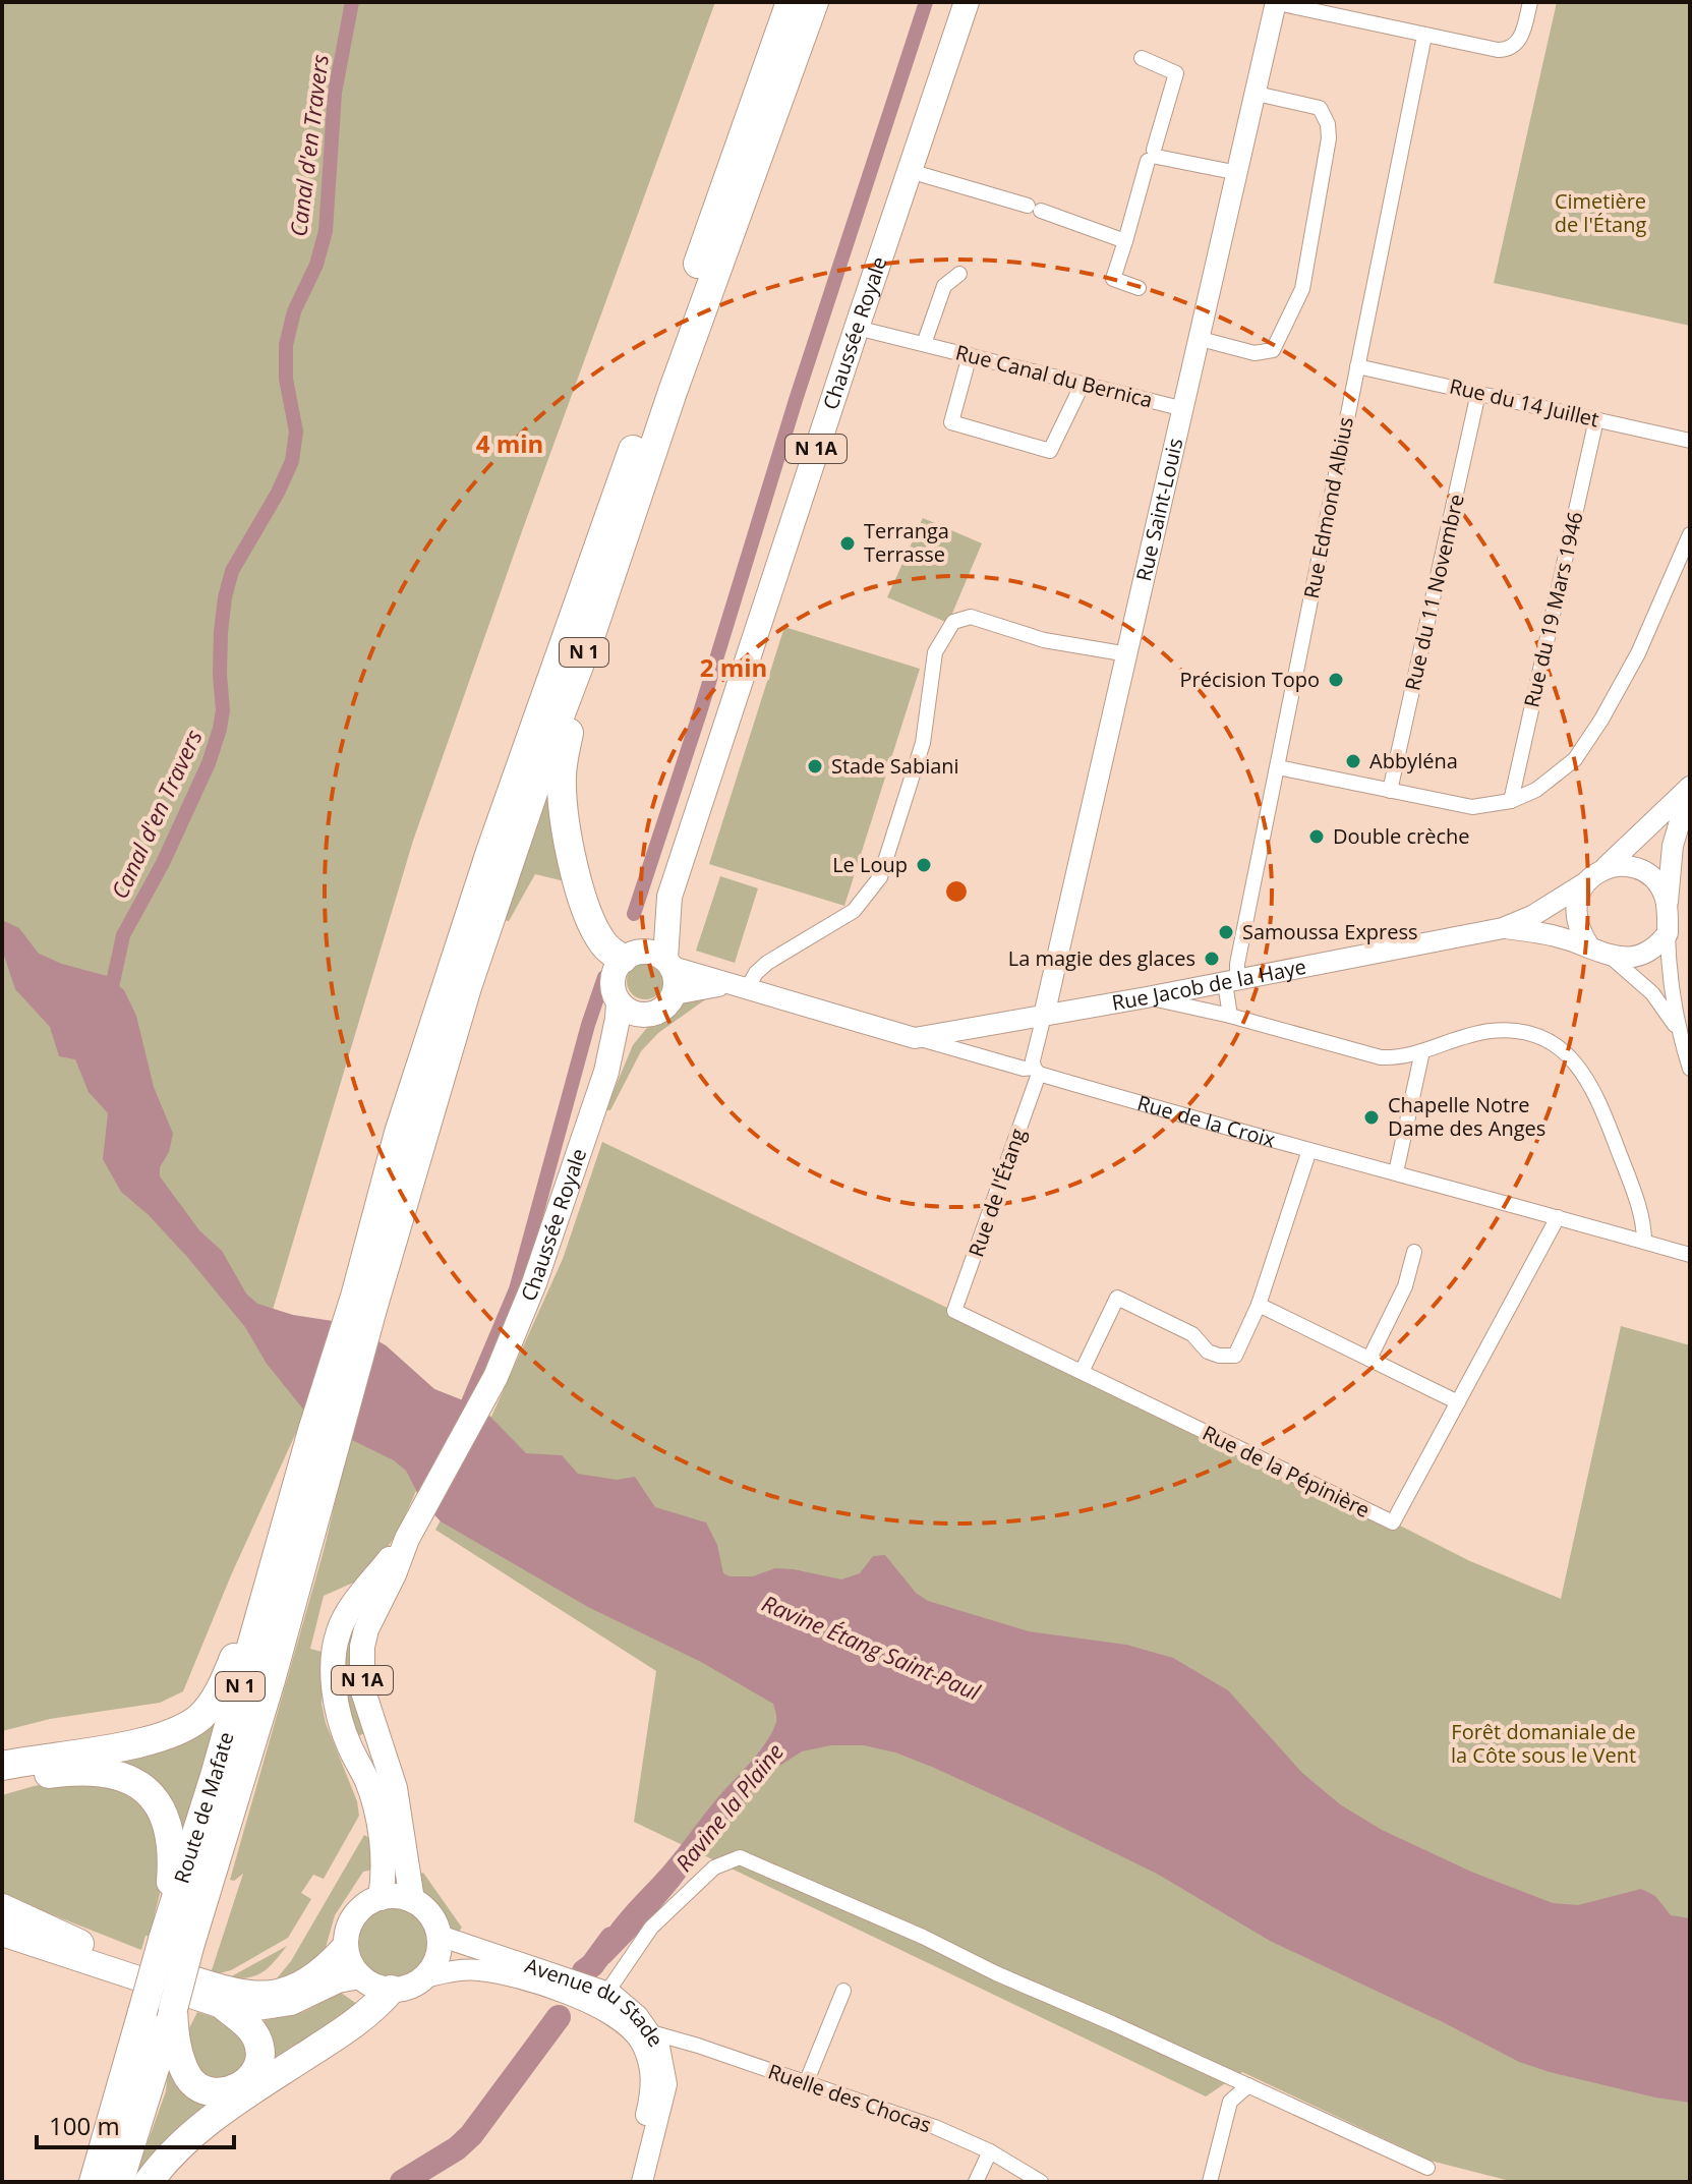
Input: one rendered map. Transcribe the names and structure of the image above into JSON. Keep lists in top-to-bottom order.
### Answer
{
  "streets": {
    "highway": ["N 1", "Route de Mafate"],
    "main road": ["Chaussée Royale", "N 1A"],
    "street": [
      "Rue Canal du Bernica",
      "Rue du 14 Juillet",
      "Rue Edmond Albius",
      "Rue Saint-Louis",
      "Rue du 11 Novembre",
      "Rue du 19 Mars 1946",
      "Rue Jacob de la Haye",
      "Rue de la Croix",
      "Rue de l'Étang",
      "Rue de la Pépinière",
      "Avenue du Stade",
      "Ruelle des Chocas"
    ]
  },
  "crossings": [
    ["Chaussée Royale", "Rue Canal du Bernica"],
    ["Chaussée Royale", "N 1A"],
    ["Chaussée Royale", "Rue de la Croix"],
    ["Rue Canal du Bernica", "Rue Saint-Louis"],
    ["Rue du 14 Juillet", "Rue Edmond Albius"],
    ["Rue du 14 Juillet", "Rue du 11 Novembre"],
    ["Rue du 14 Juillet", "Rue du 19 Mars 1946"],
    ["N 1A", "Avenue du Stade"],
    ["Rue Edmond Albius", "Rue Jacob de la Haye"],
    ["Rue Saint-Louis", "Rue Jacob de la Haye"],
    ["Rue Saint-Louis", "Rue de l'Étang"],
    ["N 1", "Route de Mafate"],
    ["Rue Jacob de la Haye", "Rue de la Croix"],
    ["Rue Jacob de la Haye", "Rue de l'Étang"],
    ["Rue de la Croix", "Rue de l'Étang"],
    ["Rue de la Croix", "Rue de la Pépinière"],
    ["Rue de l'Étang", "Rue de la Pépinière"],
    ["Avenue du Stade", "Ruelle des Chocas"]
  ],
  "water": ["Canal d'en Travers", "Ravine Étang Saint-Paul", "Ravine la Plaine"],
  "parks": ["Cimetière de l'Étang", "Forêt domaniale de la Côte sous le Vent"],
  "places": [
    "Terranga Terrasse",
    "Précision Topo",
    "Abbyléna",
    "Stade Sabiani",
    "Double crèche",
    "Le Loup",
    "Samoussa Express",
    "La magie des glaces",
    "Chapelle Notre Dame des Anges"
  ],
  "scale_bar": "100 m",
  "rings": ["4 min", "2 min"]
}
